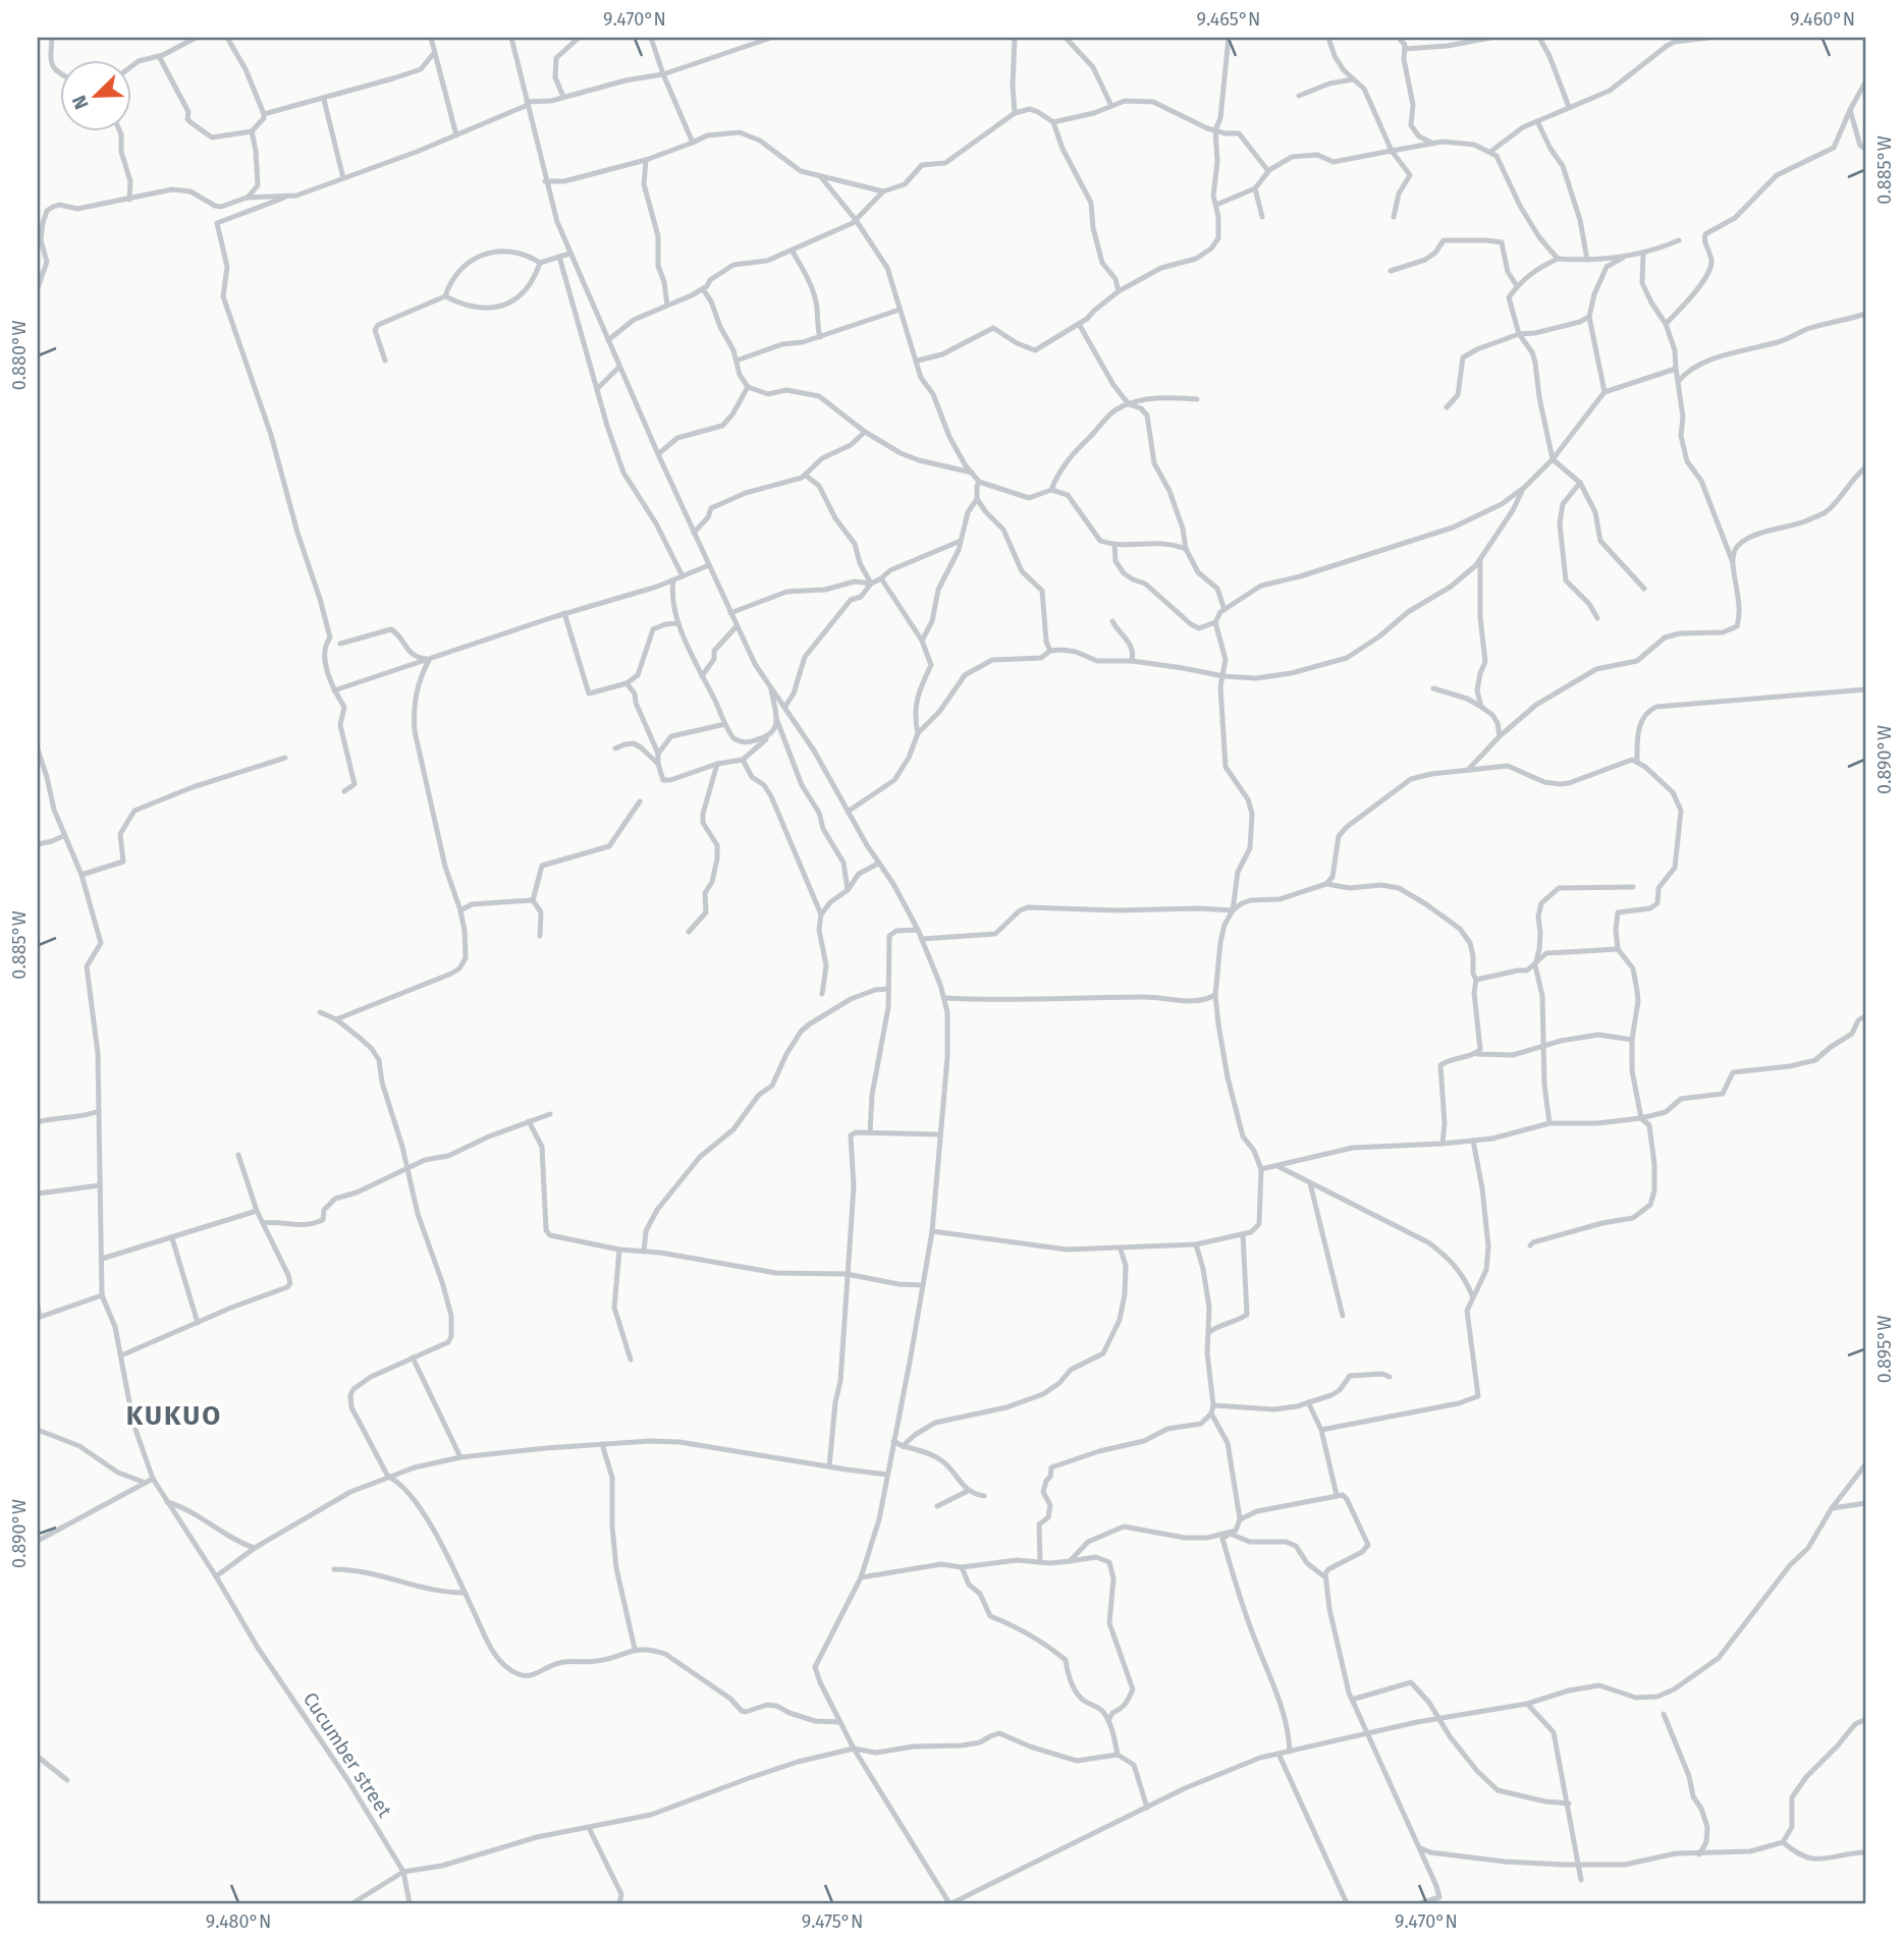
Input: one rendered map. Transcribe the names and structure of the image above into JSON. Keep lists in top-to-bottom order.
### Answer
{
  "streets": {
    "street": ["Cucumber street"]
  },
  "districts": ["KUKUO"],
  "north": "bottom left",
  "coordinates": [
    "9.470°N",
    "9.465°N",
    "9.460°N",
    "0.885°W",
    "0.880°W",
    "0.890°W",
    "0.895°W",
    "9.480°N",
    "9.475°N"
  ]
}
